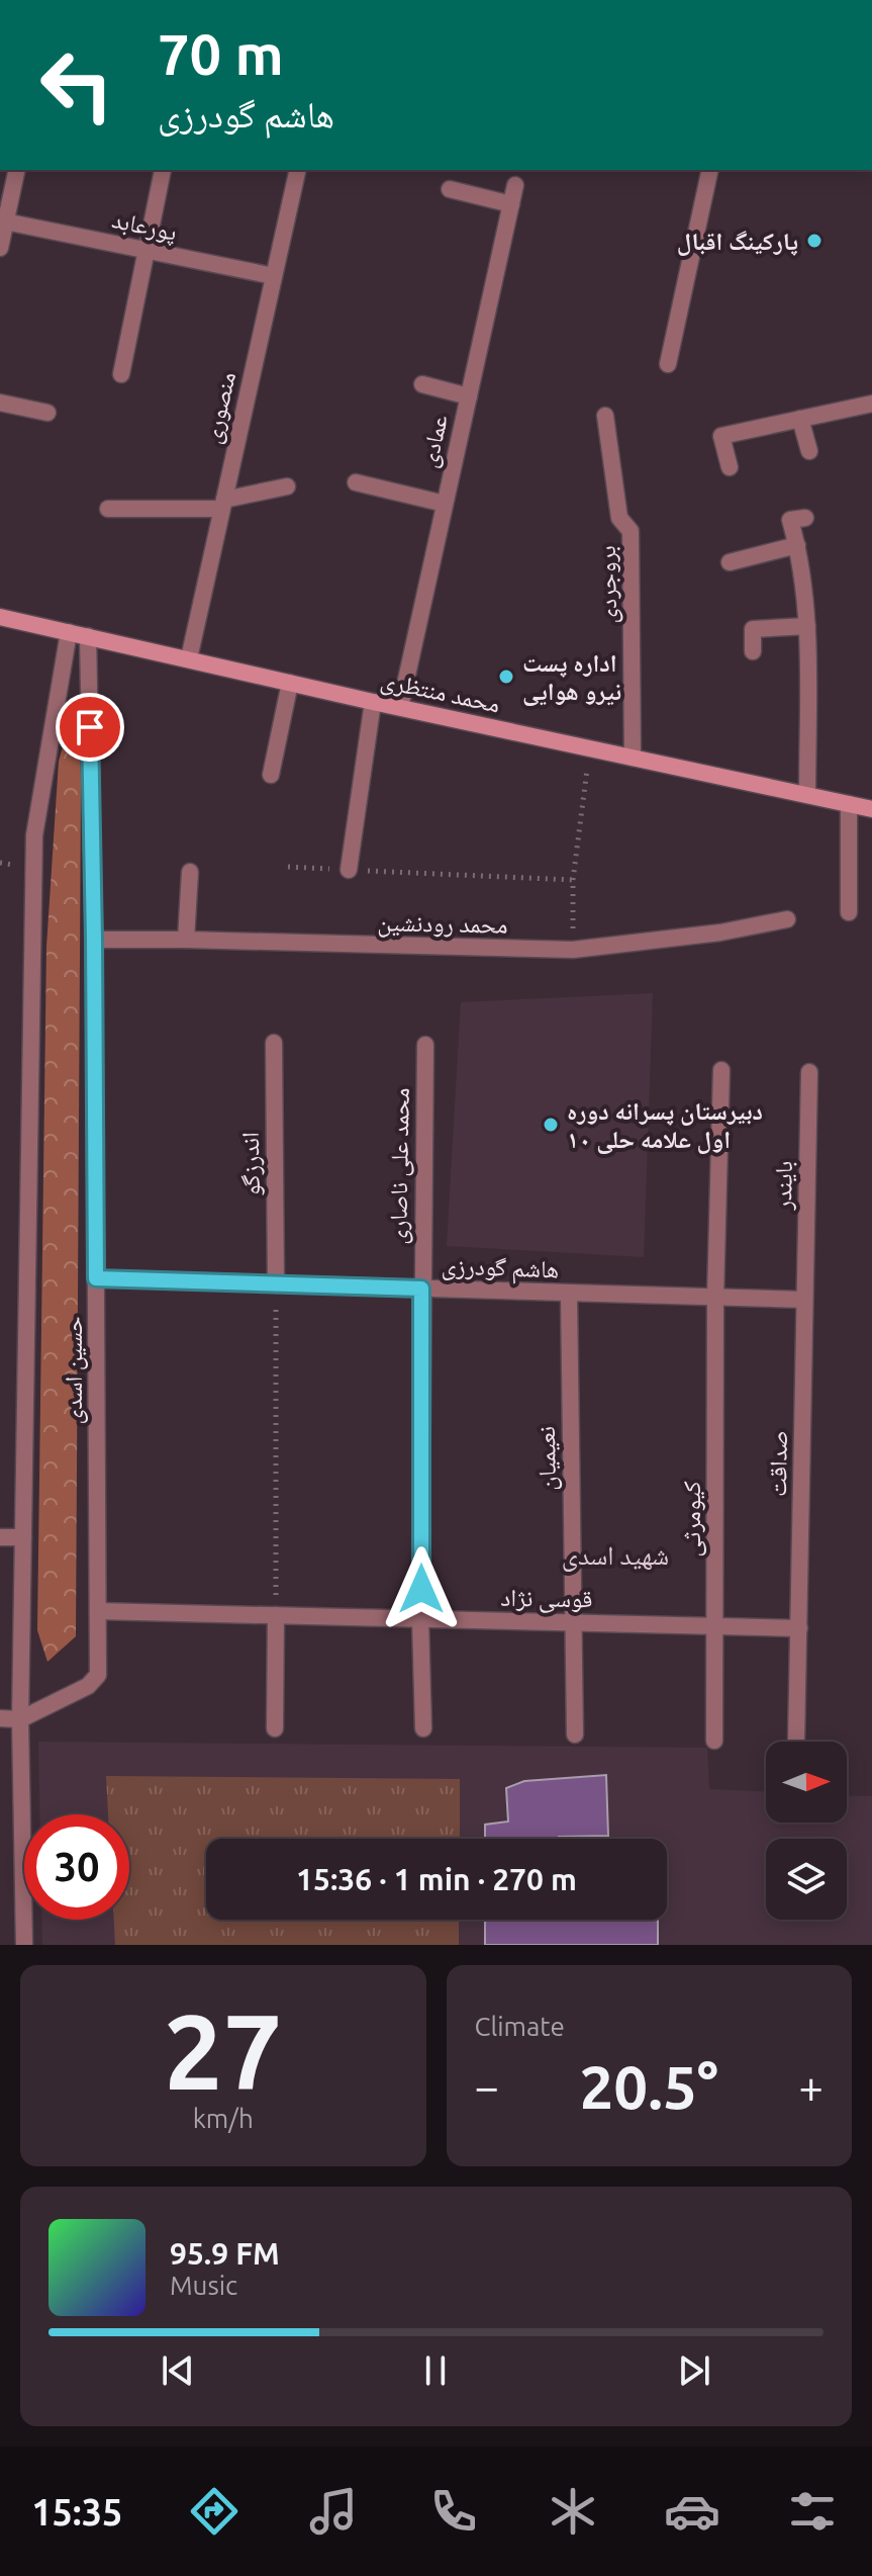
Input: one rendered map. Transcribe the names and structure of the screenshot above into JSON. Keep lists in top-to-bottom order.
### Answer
{
  "streets": {
    "main road": ["محمد منتظری"],
    "street": [
      "پورعابد",
      "منصوری",
      "عمادی",
      "بروجردی",
      "محمد رودنشین",
      "اندرزگو",
      "محمد علی ناصاری",
      "بایندر",
      "هاشم گودرزی",
      "حسین اسدی",
      "نعیمیان",
      "صداقت",
      "کیومرثی",
      "قوسی نژاد"
    ]
  },
  "crossings": [
    ["پورعابد", "منصوری"],
    ["منصوری", "محمد منتظری"],
    ["عمادی", "محمد منتظری"],
    ["بروجردی", "محمد منتظری"],
    ["محمد منتظری", "حسین اسدی"],
    ["محمد رودنشین", "حسین اسدی"],
    ["اندرزگو", "هاشم گودرزی"],
    ["محمد علی ناصاری", "هاشم گودرزی"],
    ["محمد علی ناصاری", "قوسی نژاد"],
    ["بایندر", "هاشم گودرزی"],
    ["بایندر", "صداقت"],
    ["هاشم گودرزی", "حسین اسدی"],
    ["هاشم گودرزی", "نعیمیان"],
    ["هاشم گودرزی", "صداقت"],
    ["هاشم گودرزی", "کیومرثی"],
    ["حسین اسدی", "قوسی نژاد"],
    ["نعیمیان", "قوسی نژاد"],
    ["صداقت", "قوسی نژاد"],
    ["کیومرثی", "قوسی نژاد"]
  ],
  "districts": ["شهید اسدی"],
  "places": ["پارکینگ اقبال", "اداره پست نیرو هوایی", "دبیرستان پسرانه دوره اول علامه حلی ۱۰"],
  "north": "right",
  "page": {
    "turn": ["70 m", "هاشم گودرزی"],
    "limit": "30",
    "trip": "15:36 · 1 min · 270 m",
    "tile": [
      ["27", "km/h"],
      "Climate"
    ],
    "heat": ["−", "20.5°", "+"],
    "song": ["95.9 FM", "Music"],
    "tabs": "15:35"
  }
}
